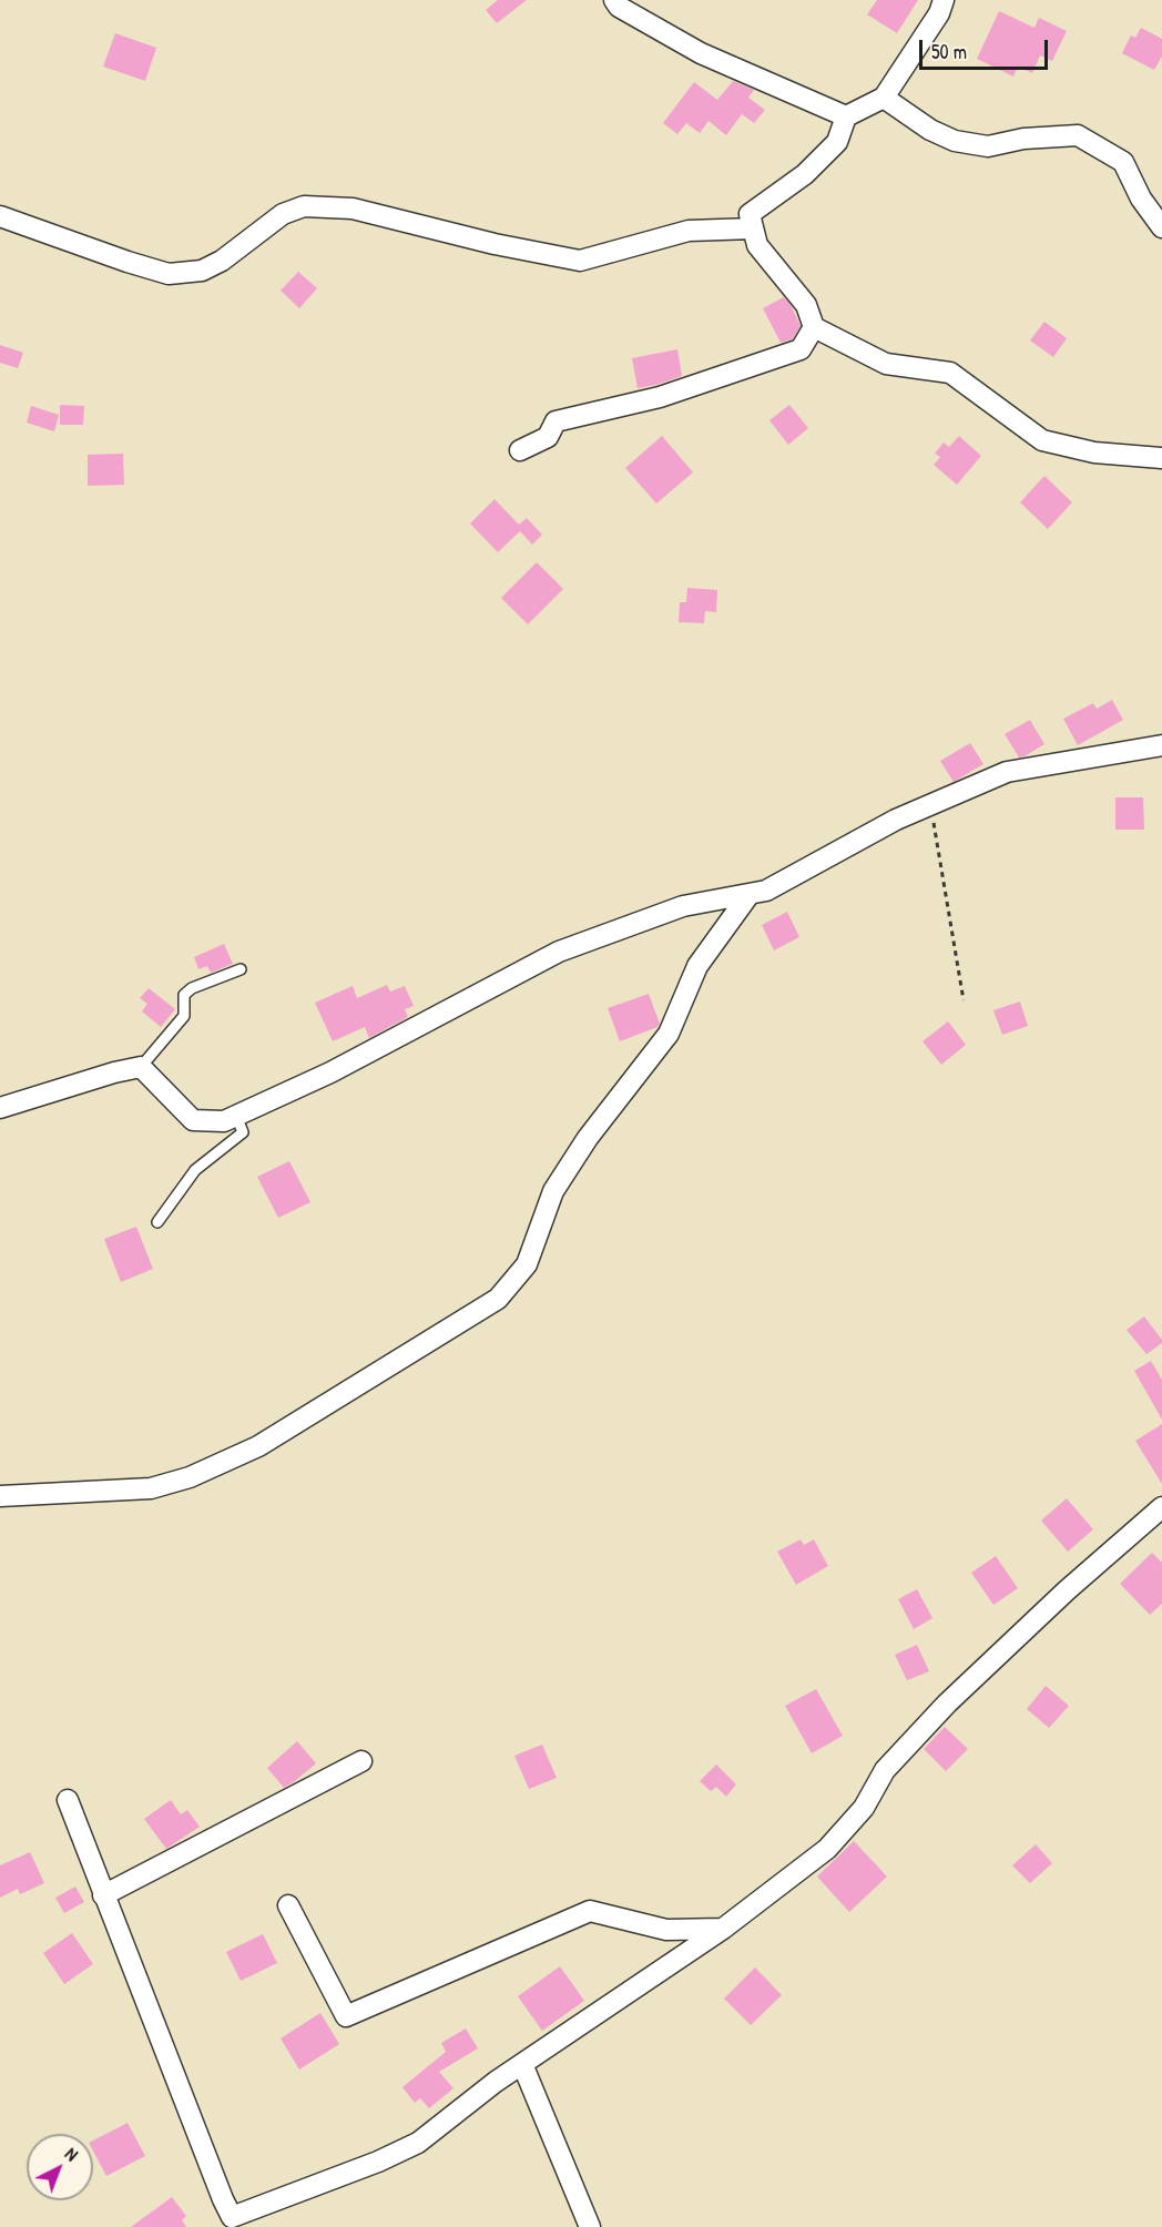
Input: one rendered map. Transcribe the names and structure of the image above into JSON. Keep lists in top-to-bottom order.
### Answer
{
  "scale_bar": "50 m",
  "north": "top right"
}
